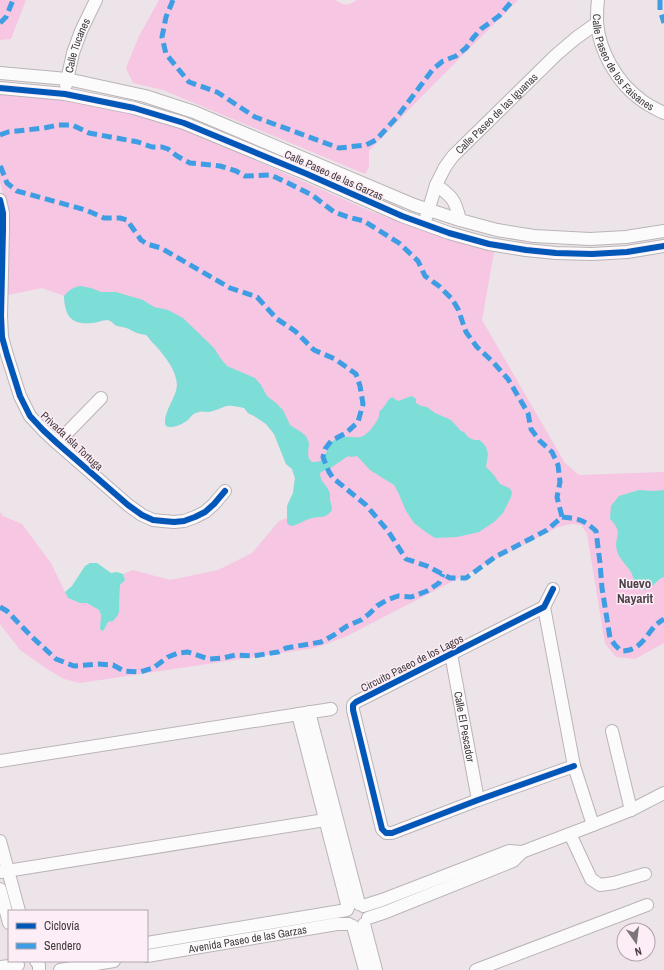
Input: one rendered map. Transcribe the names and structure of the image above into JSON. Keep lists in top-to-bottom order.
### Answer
{
  "streets": {
    "street": [
      "Calle Tucanes",
      "Calle Paseo de los Faisanes",
      "Calle Paseo de las Iguanas",
      "Calle Paseo de las Garzas",
      "Privada Isla Tortuga",
      "Circuito Paseo de los Lagos",
      "Calle El Pescador",
      "Avenida Paseo de las Garzas"
    ]
  },
  "crossings": [
    ["Calle Tucanes", "Calle Paseo de las Garzas"],
    ["Calle Paseo de los Faisanes", "Calle Paseo de las Iguanas"],
    ["Calle Paseo de las Iguanas", "Calle Paseo de las Garzas"],
    ["Circuito Paseo de los Lagos", "Calle El Pescador"]
  ],
  "districts": ["Nuevo Nayarit"],
  "legend": ["Ciclovía", "Sendero"],
  "north": "bottom"
}
